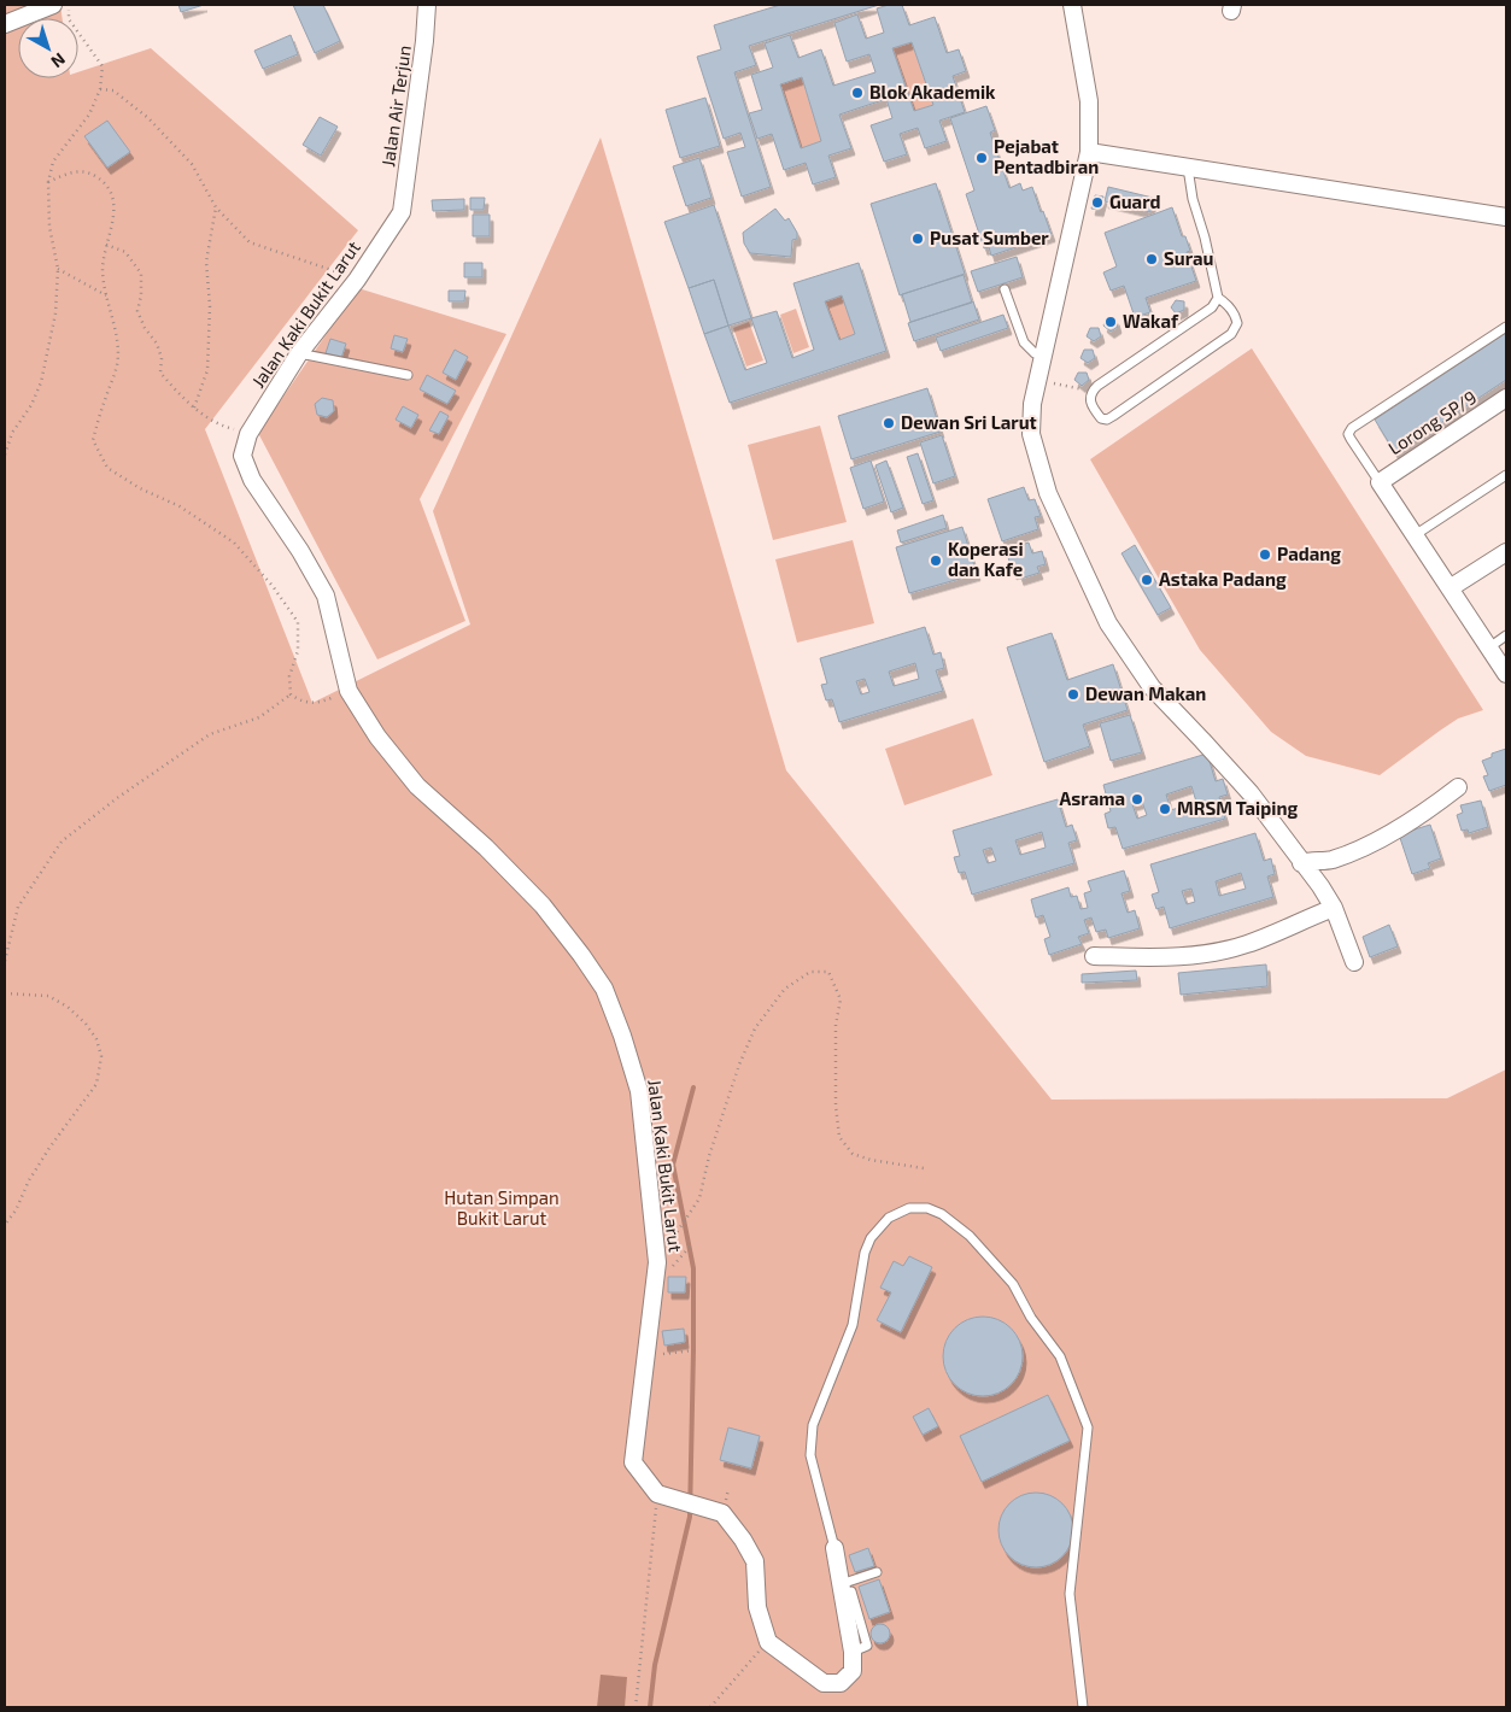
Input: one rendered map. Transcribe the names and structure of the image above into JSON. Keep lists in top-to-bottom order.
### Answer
{
  "streets": {
    "street": ["Jalan Air Terjun", "Jalan Kaki Bukit Larut", "Lorong SP/9"]
  },
  "crossings": [
    ["Jalan Air Terjun", "Jalan Kaki Bukit Larut"]
  ],
  "parks": ["Hutan Simpan Bukit Larut"],
  "places": [
    "Blok Akademik",
    "Pejabat Pentadbiran",
    "Guard",
    "Pusat Sumber",
    "Surau",
    "Wakaf",
    "Dewan Sri Larut",
    "Padang",
    "Koperasi dan Kafe",
    "Astaka Padang",
    "Dewan Makan",
    "Asrama",
    "MRSM Taiping"
  ],
  "north": "bottom right"
}
